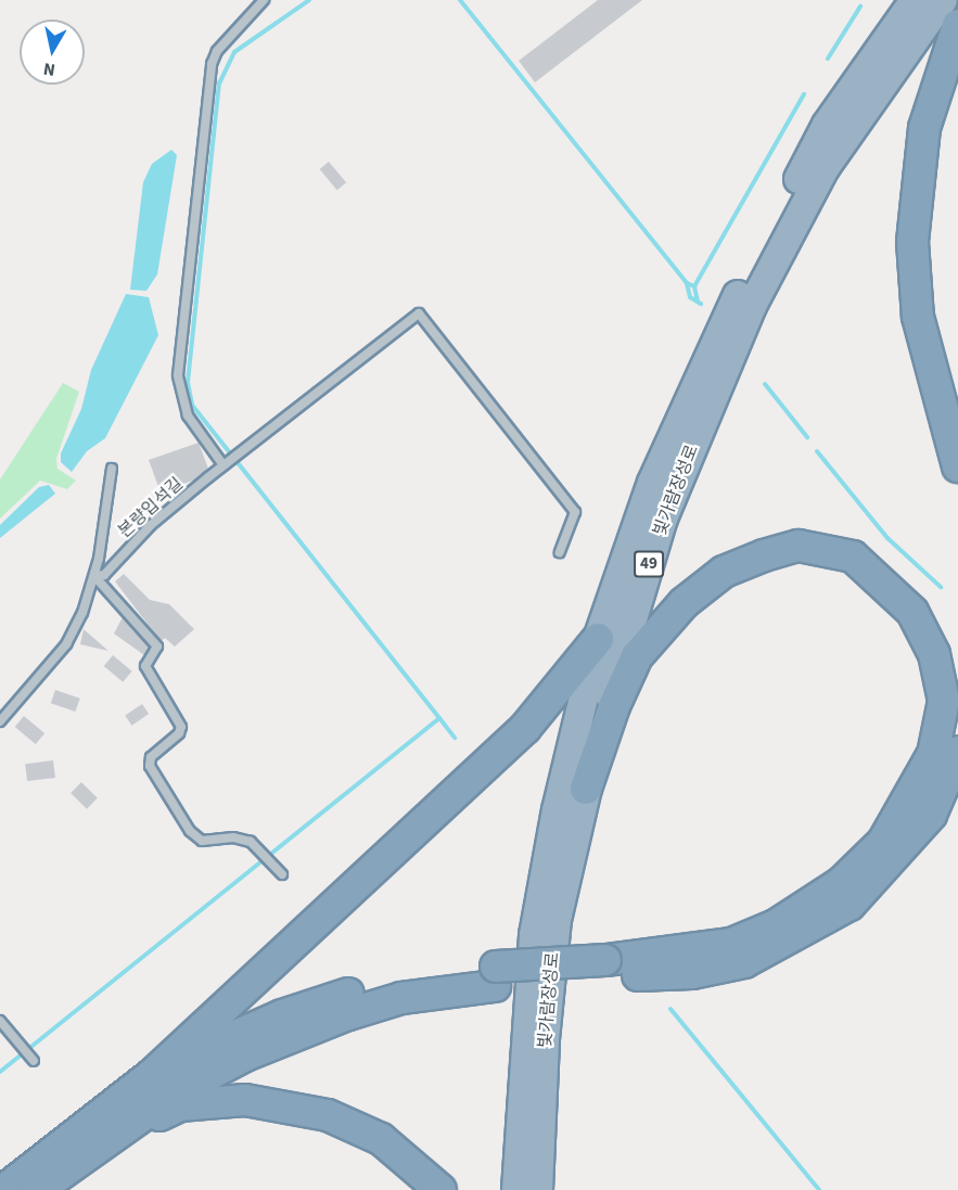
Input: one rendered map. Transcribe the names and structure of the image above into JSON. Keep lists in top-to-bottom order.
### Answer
{
  "streets": {
    "highway": ["빛가람장성로", "49"],
    "lane": ["본량입석길"]
  },
  "north": "bottom"
}
